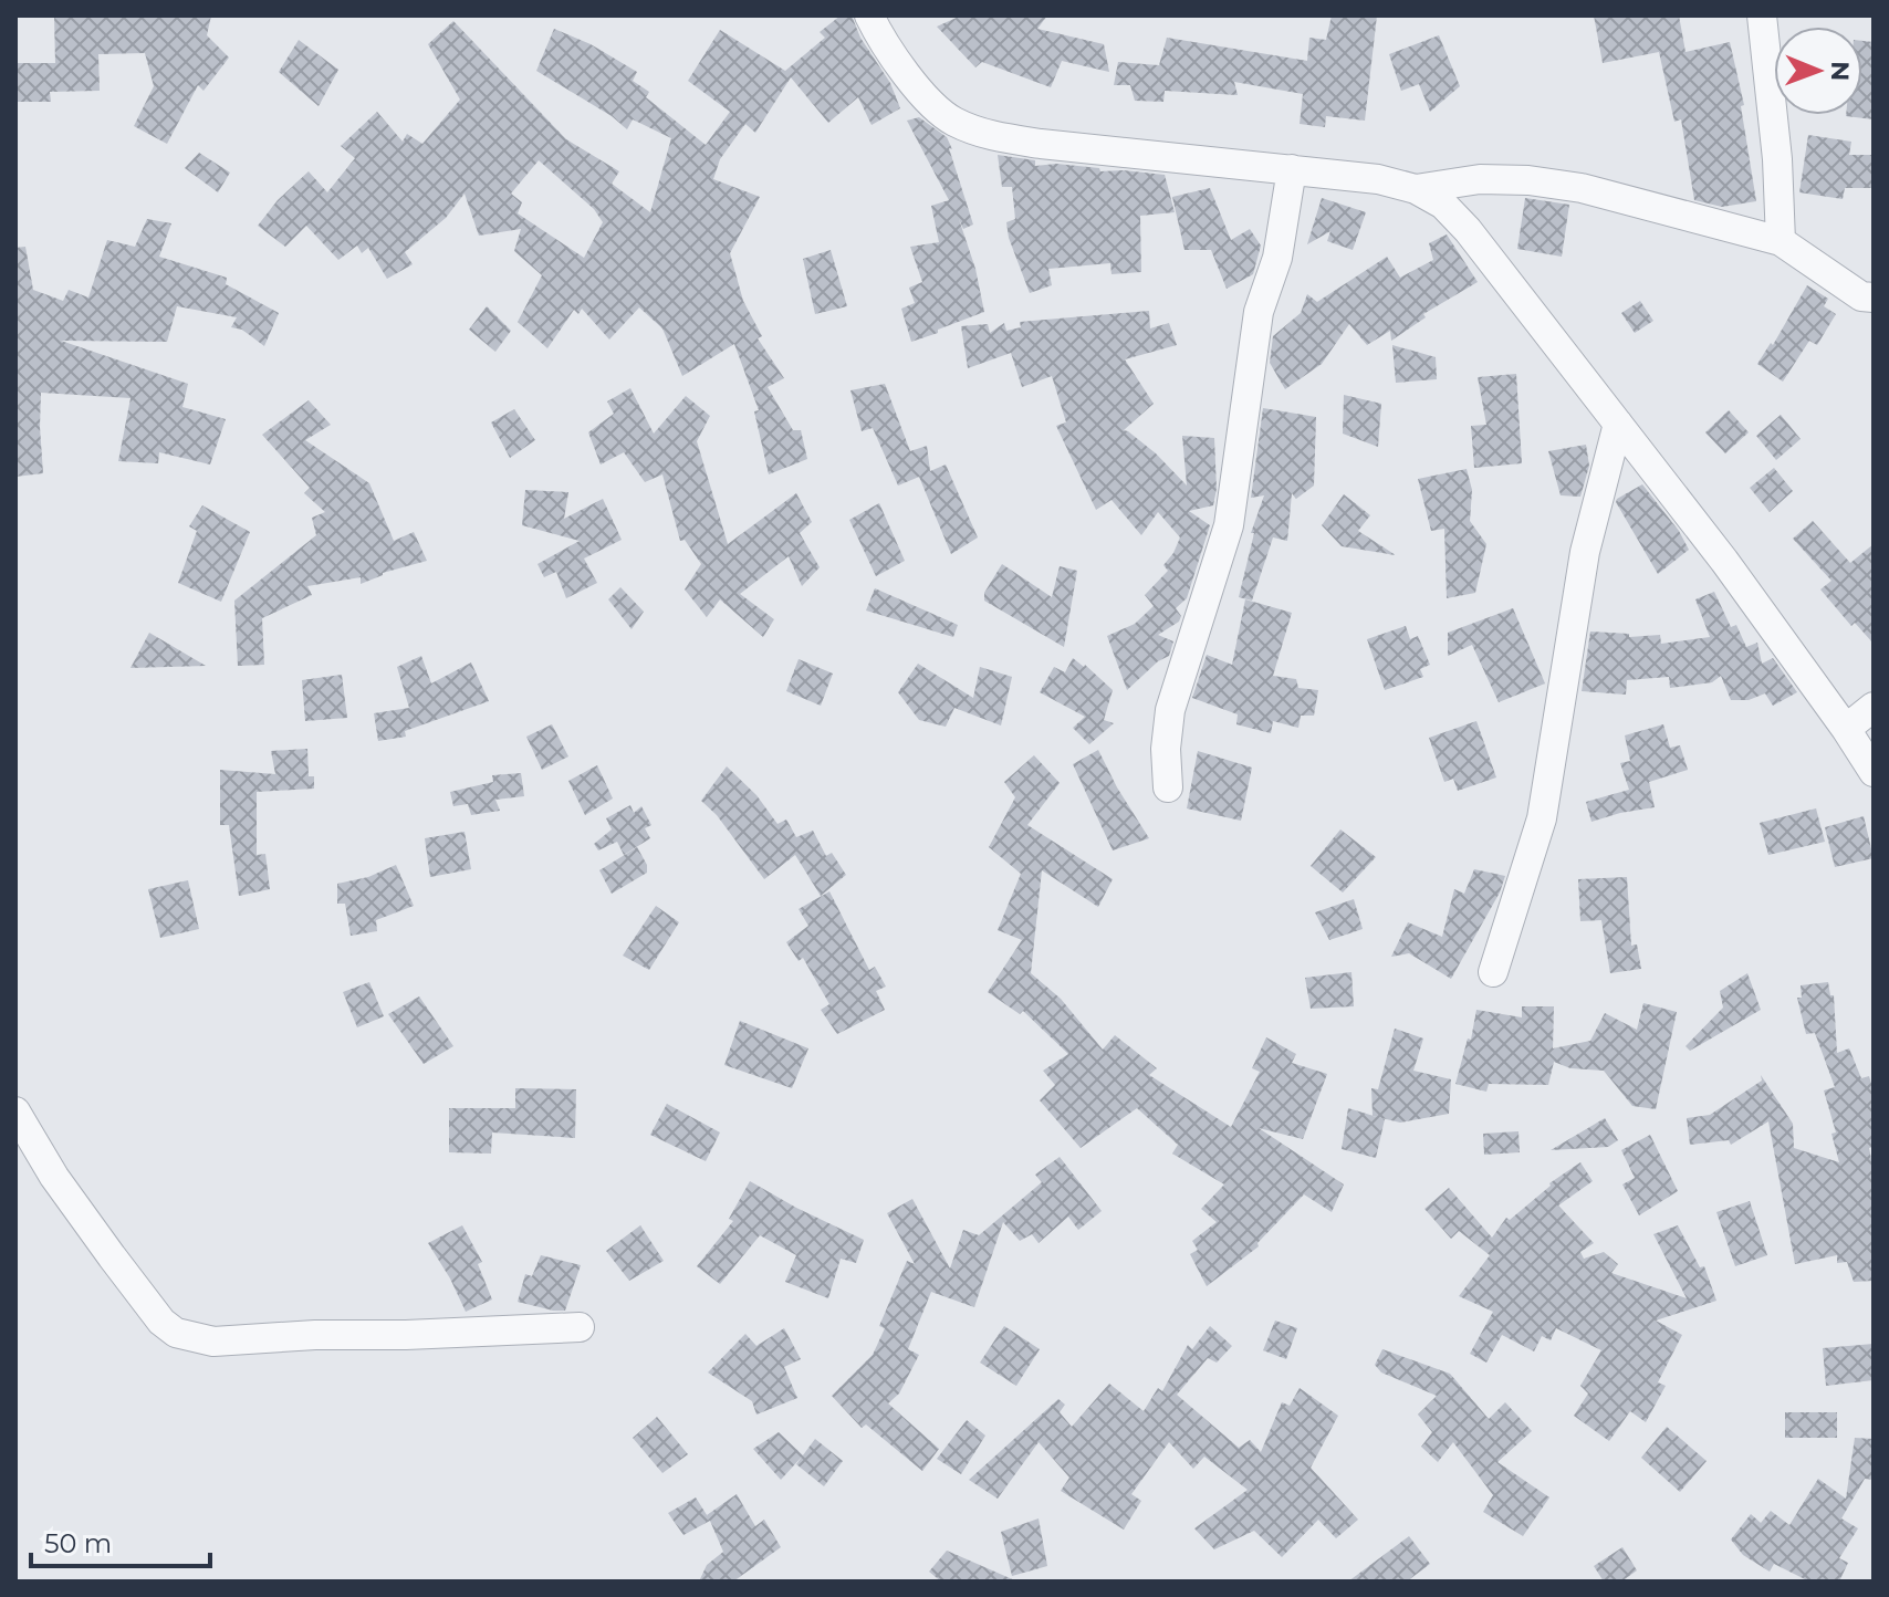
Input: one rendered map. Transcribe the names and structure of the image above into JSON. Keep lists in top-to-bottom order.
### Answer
{
  "scale_bar": "50 m",
  "north": "right"
}
